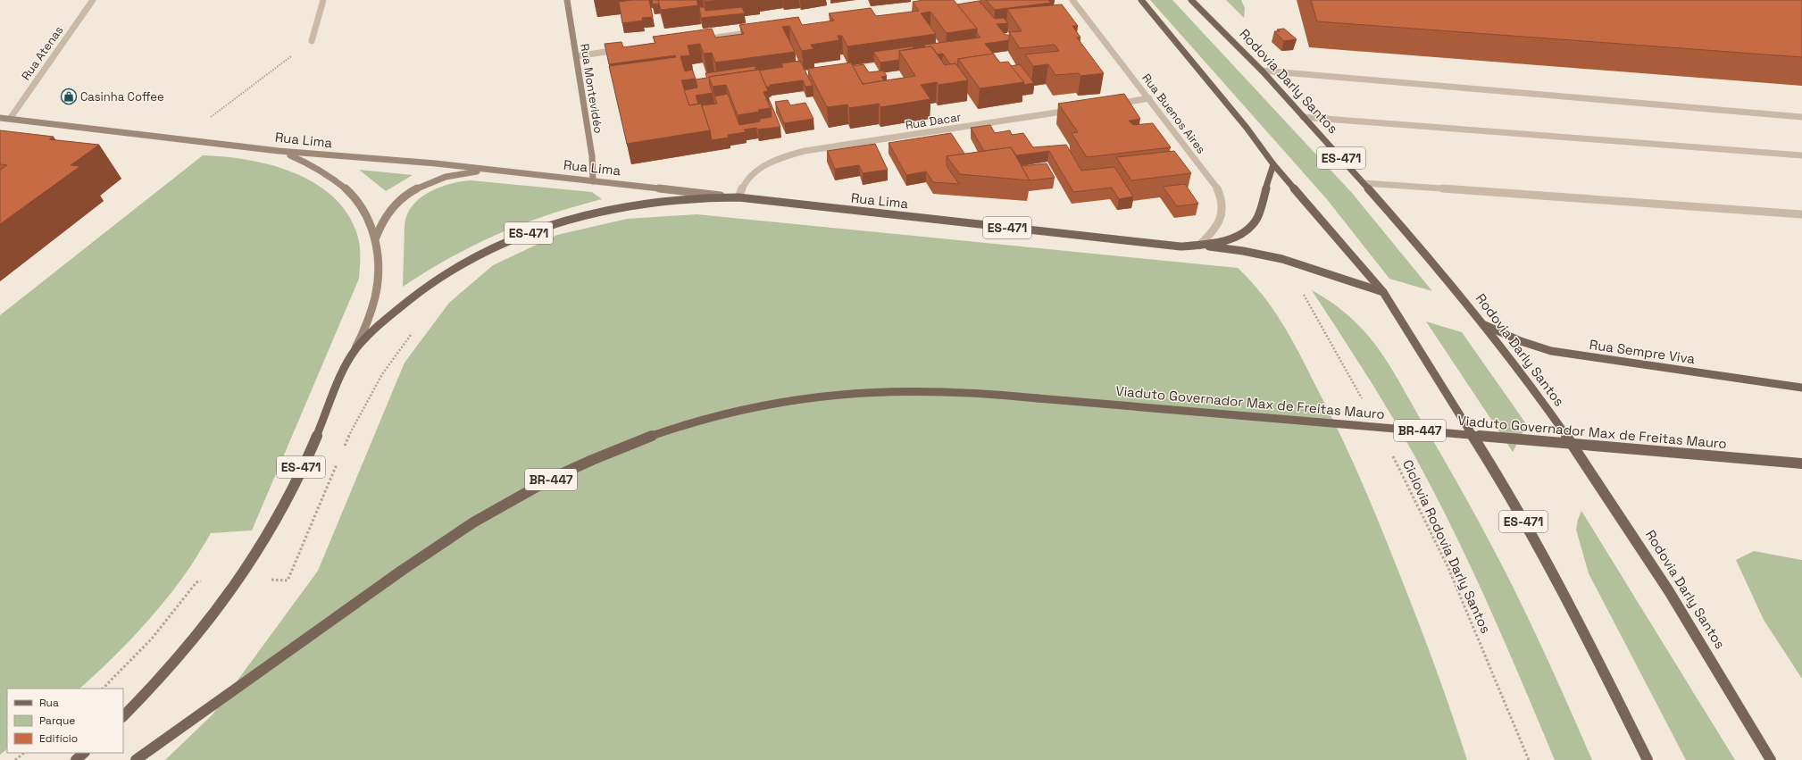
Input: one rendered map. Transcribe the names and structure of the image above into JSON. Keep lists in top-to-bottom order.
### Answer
{
  "streets": {
    "main road": [
      "Rodovia Darly Santos",
      "Rua Lima",
      "ES-471",
      "Rua Sempre Viva",
      "Viaduto Governador Max de Freitas Mauro",
      "BR-447"
    ],
    "street": [
      "Rua Atenas",
      "Rua Montevidéo",
      "Rua Buenos Aires",
      "Rua Dacar"
    ],
    "path": ["Ciclovia Rodovia Darly Santos"]
  },
  "crossings": [
    ["Rua Atenas", "Rua Lima"],
    ["Rodovia Darly Santos", "Rua Sempre Viva"],
    ["Rua Montevidéo", "Rua Lima"],
    ["Rua Buenos Aires", "Rua Lima"],
    ["Rua Dacar", "Rua Lima"],
    ["Rua Dacar", "ES-471"],
    ["Rua Lima", "ES-471"]
  ],
  "places": {
    "shop": ["Casinha Coffee"]
  },
  "legend": ["Rua", "Parque", "Edifício"]
}
